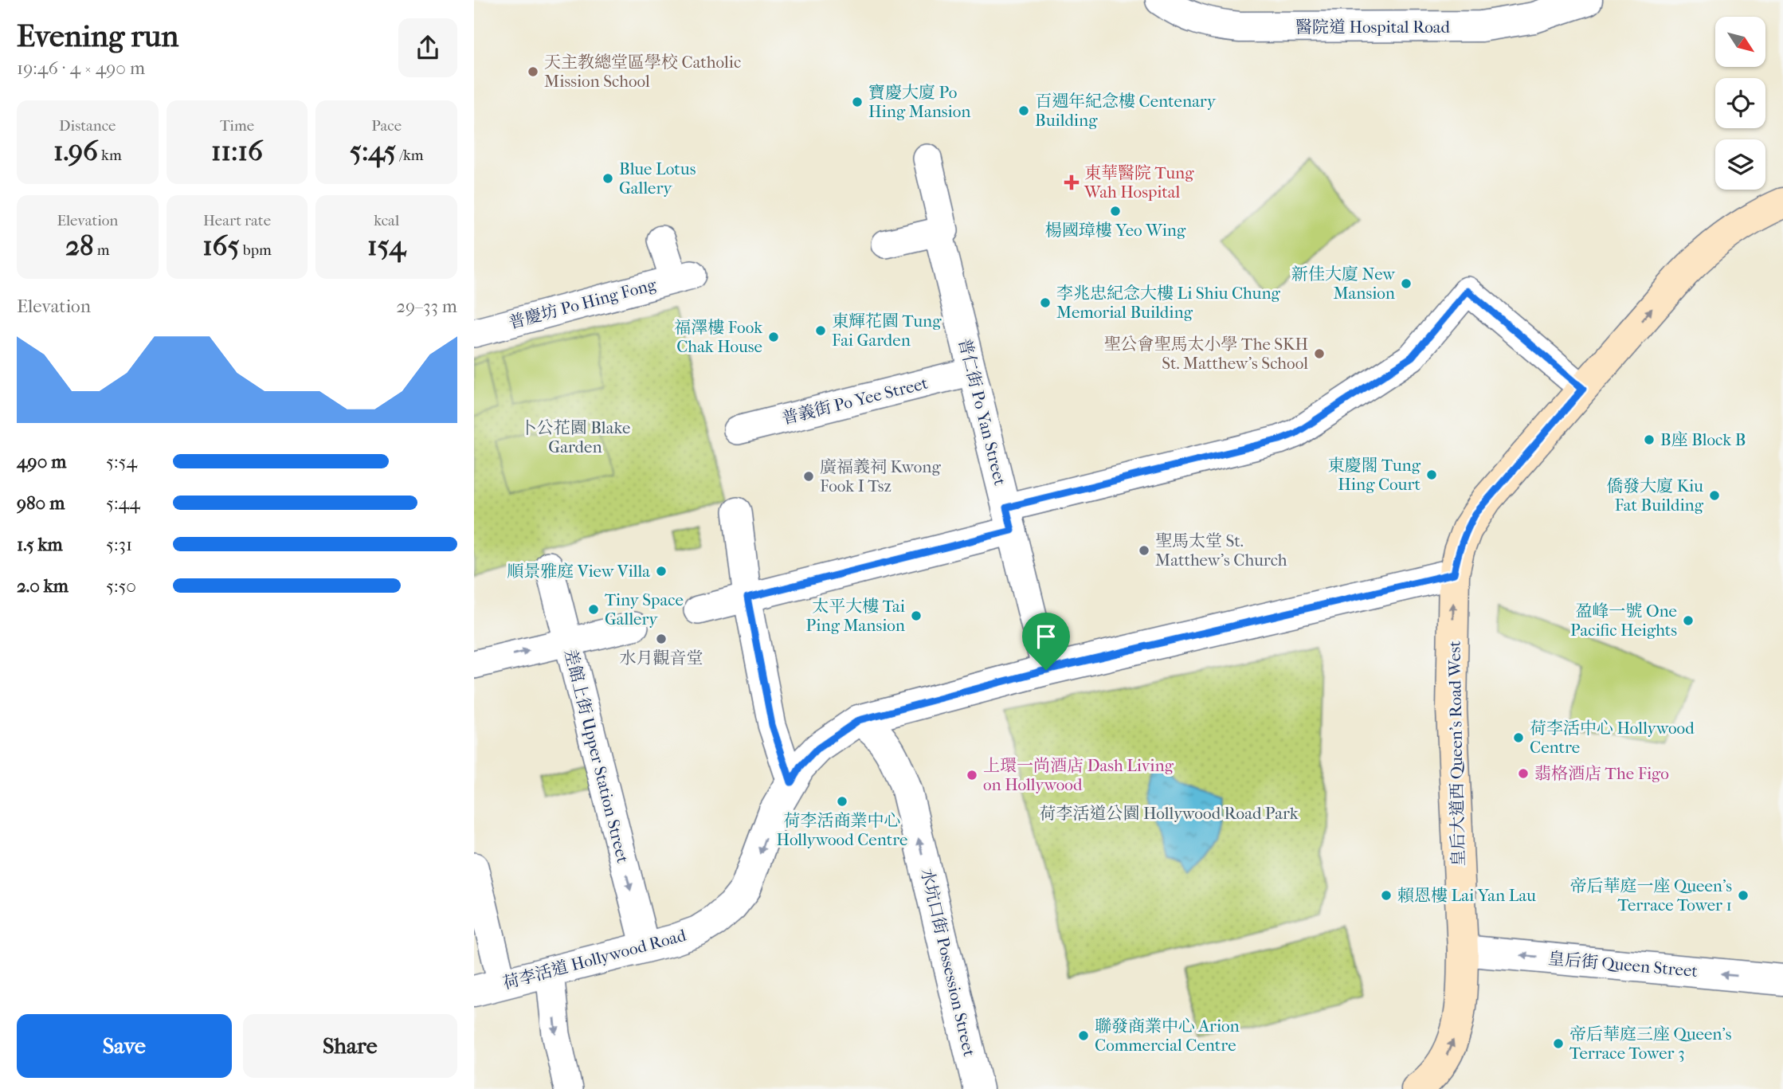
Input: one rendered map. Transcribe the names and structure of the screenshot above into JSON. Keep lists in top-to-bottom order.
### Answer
{
  "streets": {
    "main road": ["皇后大道西 Queen's Road West"],
    "street": [
      "醫院道 Hospital Road",
      "普慶坊 Po Hing Fong",
      "普義街 Po Yee Street",
      "普仁街 Po Yan Street",
      "差館上街 Upper Station Street",
      "荷李活道 Hollywood Road",
      "水坑口街 Possession Street",
      "皇后街 Queen Street"
    ]
  },
  "crossings": [
    ["普義街 Po Yee Street", "普仁街 Po Yan Street"],
    ["普仁街 Po Yan Street", "荷李活道 Hollywood Road"],
    ["皇后大道西 Queen's Road West", "荷李活道 Hollywood Road"],
    ["皇后大道西 Queen's Road West", "皇后街 Queen Street"],
    ["差館上街 Upper Station Street", "荷李活道 Hollywood Road"],
    ["荷李活道 Hollywood Road", "水坑口街 Possession Street"]
  ],
  "one_way": ["皇后大道西 Queen's Road West", "水坑口街 Possession Street", "皇后街 Queen Street"],
  "parks": ["卜公花園 Blake Garden", "荷李活道公園 Hollywood Road Park"],
  "places": {
    "other": [
      "天主教總堂區學校 Catholic Mission School",
      "寶慶大廈 Po Hing Mansion",
      "百週年紀念樓 Centenary Building",
      "Blue Lotus Gallery",
      "楊國璋樓 Yeo Wing",
      "新佳大廈 New Mansion",
      "李兆忠紀念大樓 Li Shiu Chung Memorial Building",
      "東輝花園 Tung Fai Garden",
      "福澤樓 Fook Chak House",
      "聖公會聖馬太小學 The SKH St. Matthew's School",
      "B座 Block B",
      "東慶閣 Tung Hing Court",
      "廣福義祠 Kwong Fook I Tsz",
      "僑發大廈 Kiu Fat Building",
      "聖馬太堂 St. Matthew's Church",
      "順景雅庭 View Villa",
      "Tiny Space Gallery",
      "太平大樓 Tai Ping Mansion",
      "盈峰一號 One Pacific Heights",
      "水月觀音堂",
      "荷李活中心 Hollywood Centre",
      "翡格酒店 The Figo",
      "上環一尚酒店 Dash Living on Hollywood",
      "荷李活商業中心 Hollywood Centre",
      "賴恩樓 Lai Yan Lau",
      "帝后華庭一座 Queen's Terrace Tower 1",
      "聯發商業中心 Arion Commercial Centre",
      "帝后華庭三座 Queen's Terrace Tower 3"
    ],
    "health": ["東華醫院 Tung Wah Hospital"]
  },
  "north": "bottom right",
  "page": {
    "heading": ["Evening run", "19:46 · 4 × 490 m"],
    "stats": [
      ["Distance", "1.96 km"],
      ["Time", "11:16"],
      ["Pace", "5:45 /km"],
      ["Elevation", "28 m"],
      ["Heart rate", "165 bpm"],
      ["kcal", "154"]
    ],
    "chart": ["Elevation", "29–33 m"],
    "list": [
      {
        "name": "490 m",
        "note": "5:54"
      },
      {
        "name": "980 m",
        "note": "5:44"
      },
      {
        "name": "1.5 km",
        "note": "5:31"
      },
      {
        "name": "2.0 km",
        "note": "5:50"
      }
    ],
    "buttons": ["Save", "Share"]
  }
}
